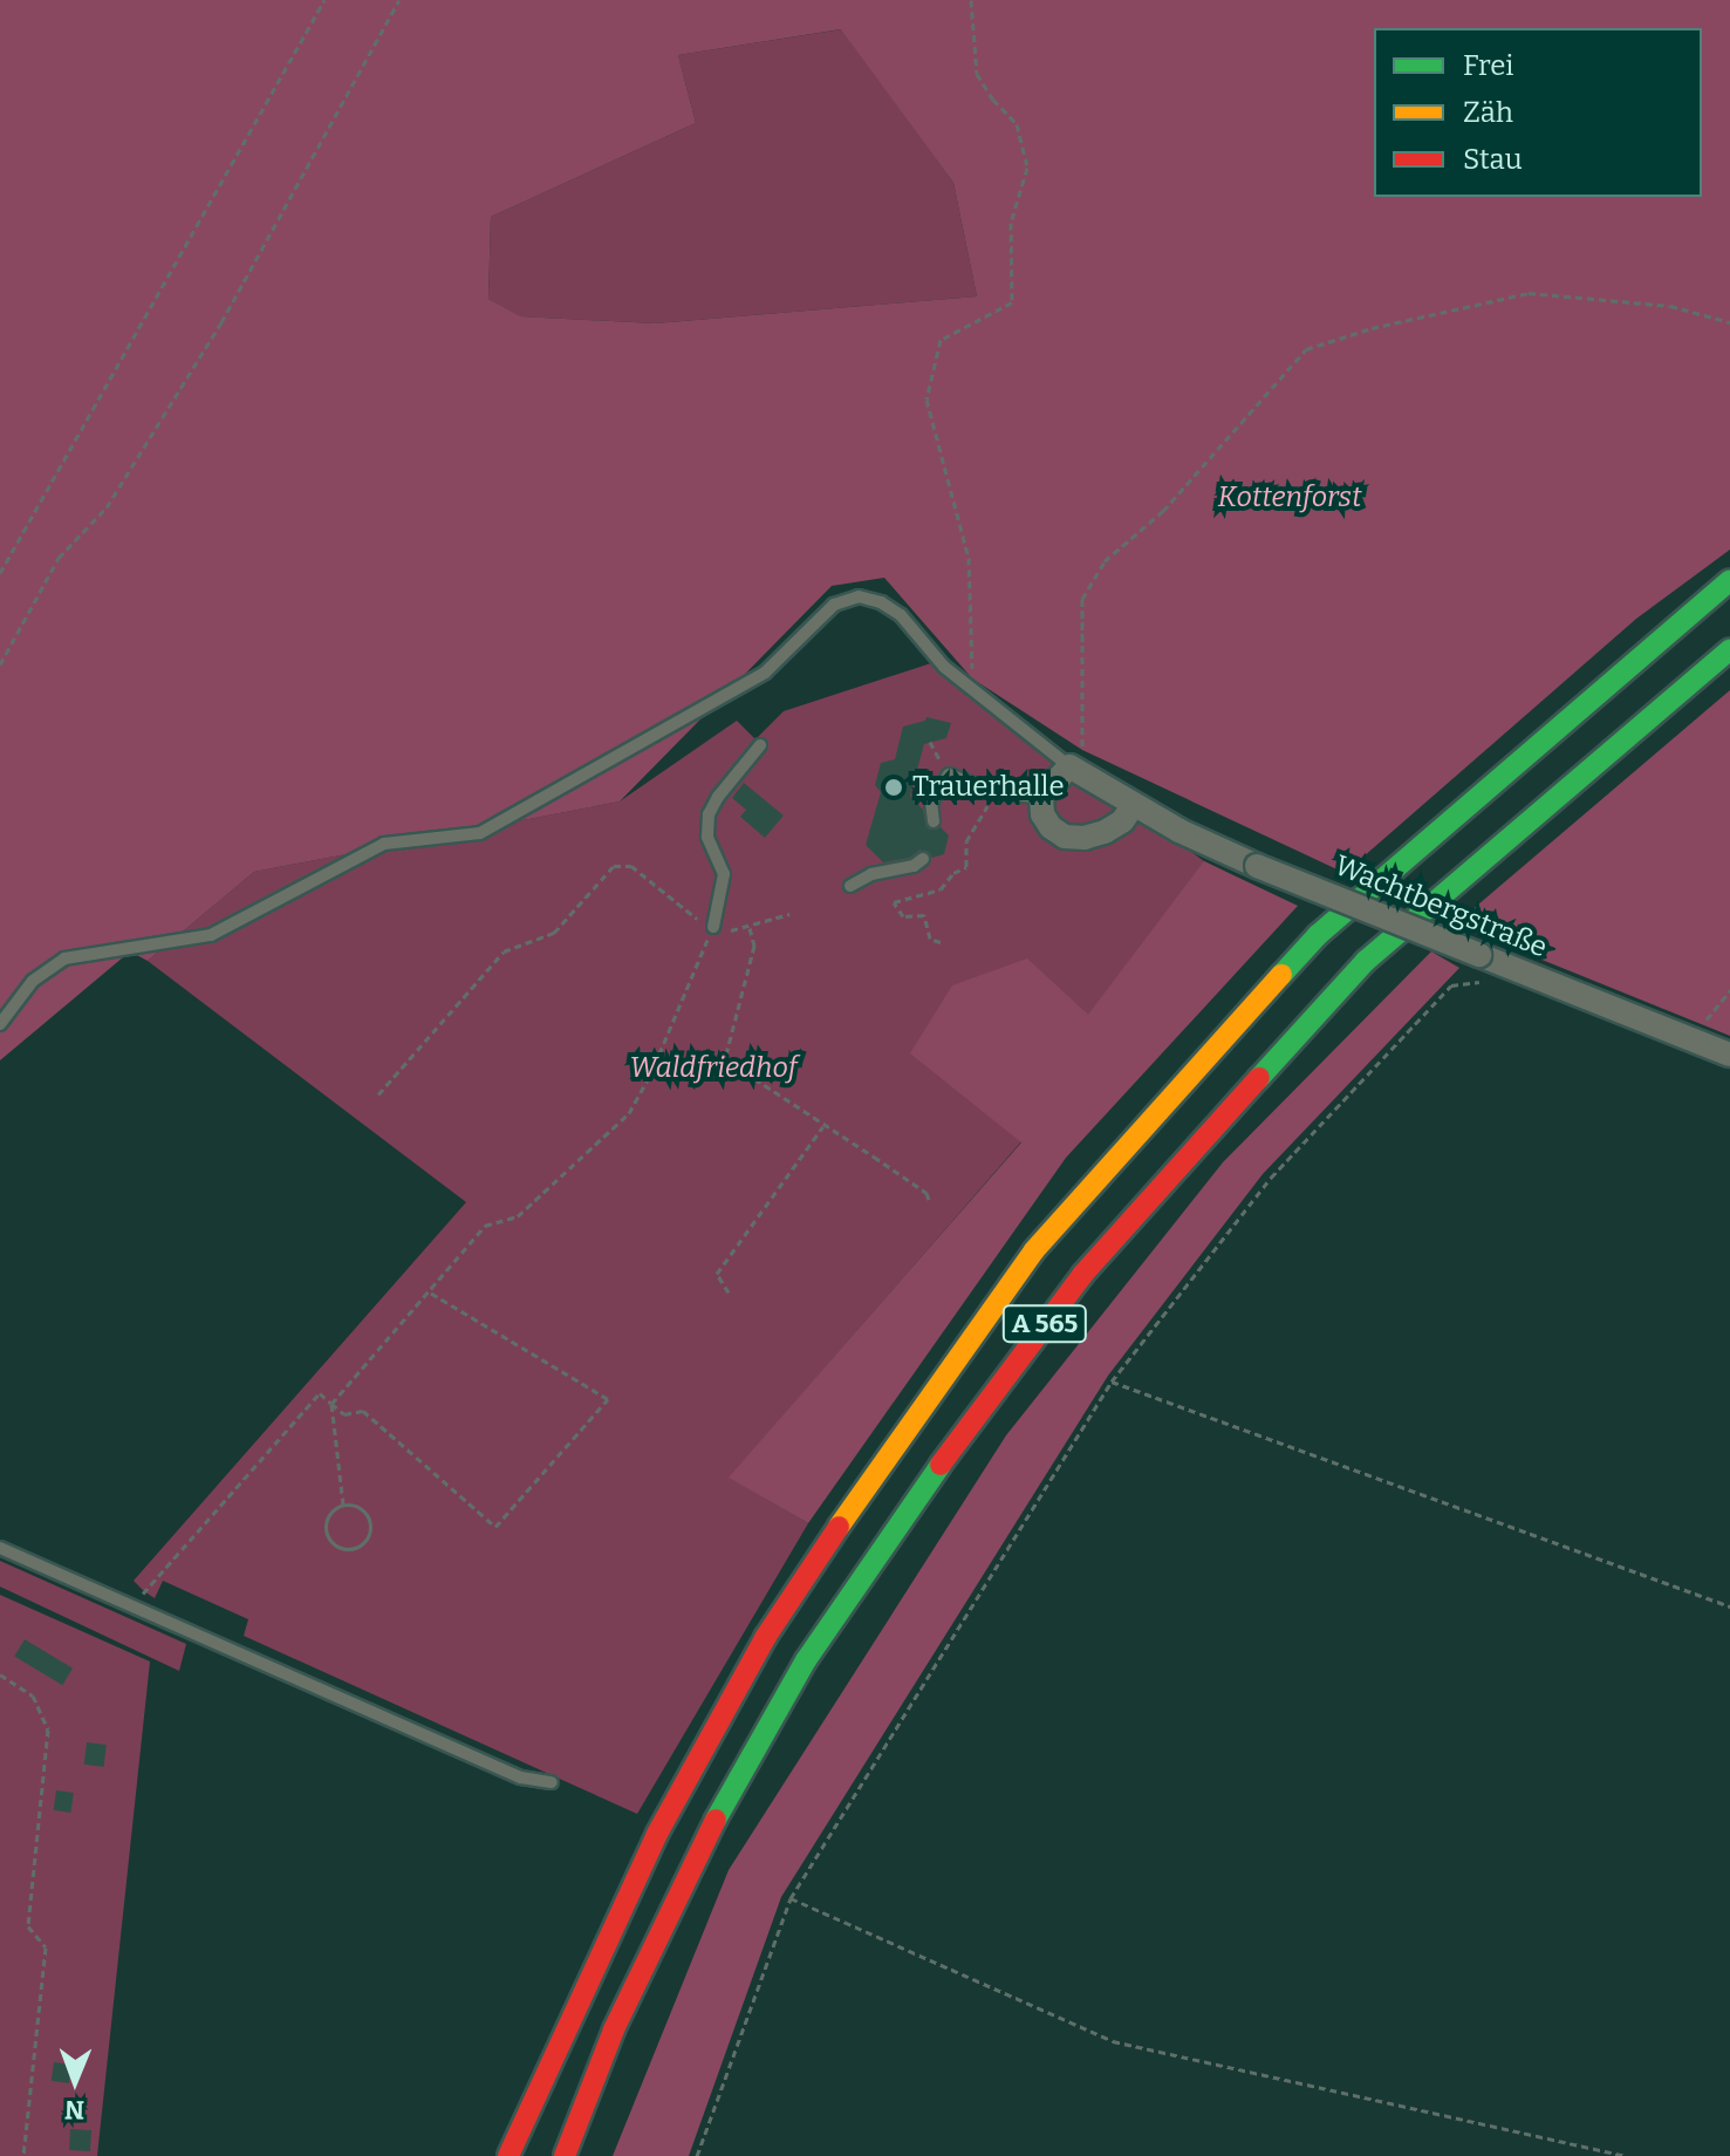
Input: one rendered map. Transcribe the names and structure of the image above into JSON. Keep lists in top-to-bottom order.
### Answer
{
  "streets": {
    "highway": ["A 565"],
    "street": ["Wachtbergstraße"]
  },
  "parks": ["Kottenforst", "Waldfriedhof"],
  "places": ["Trauerhalle"],
  "legend": ["Frei", "Zäh", "Stau"],
  "north": "bottom"
}
